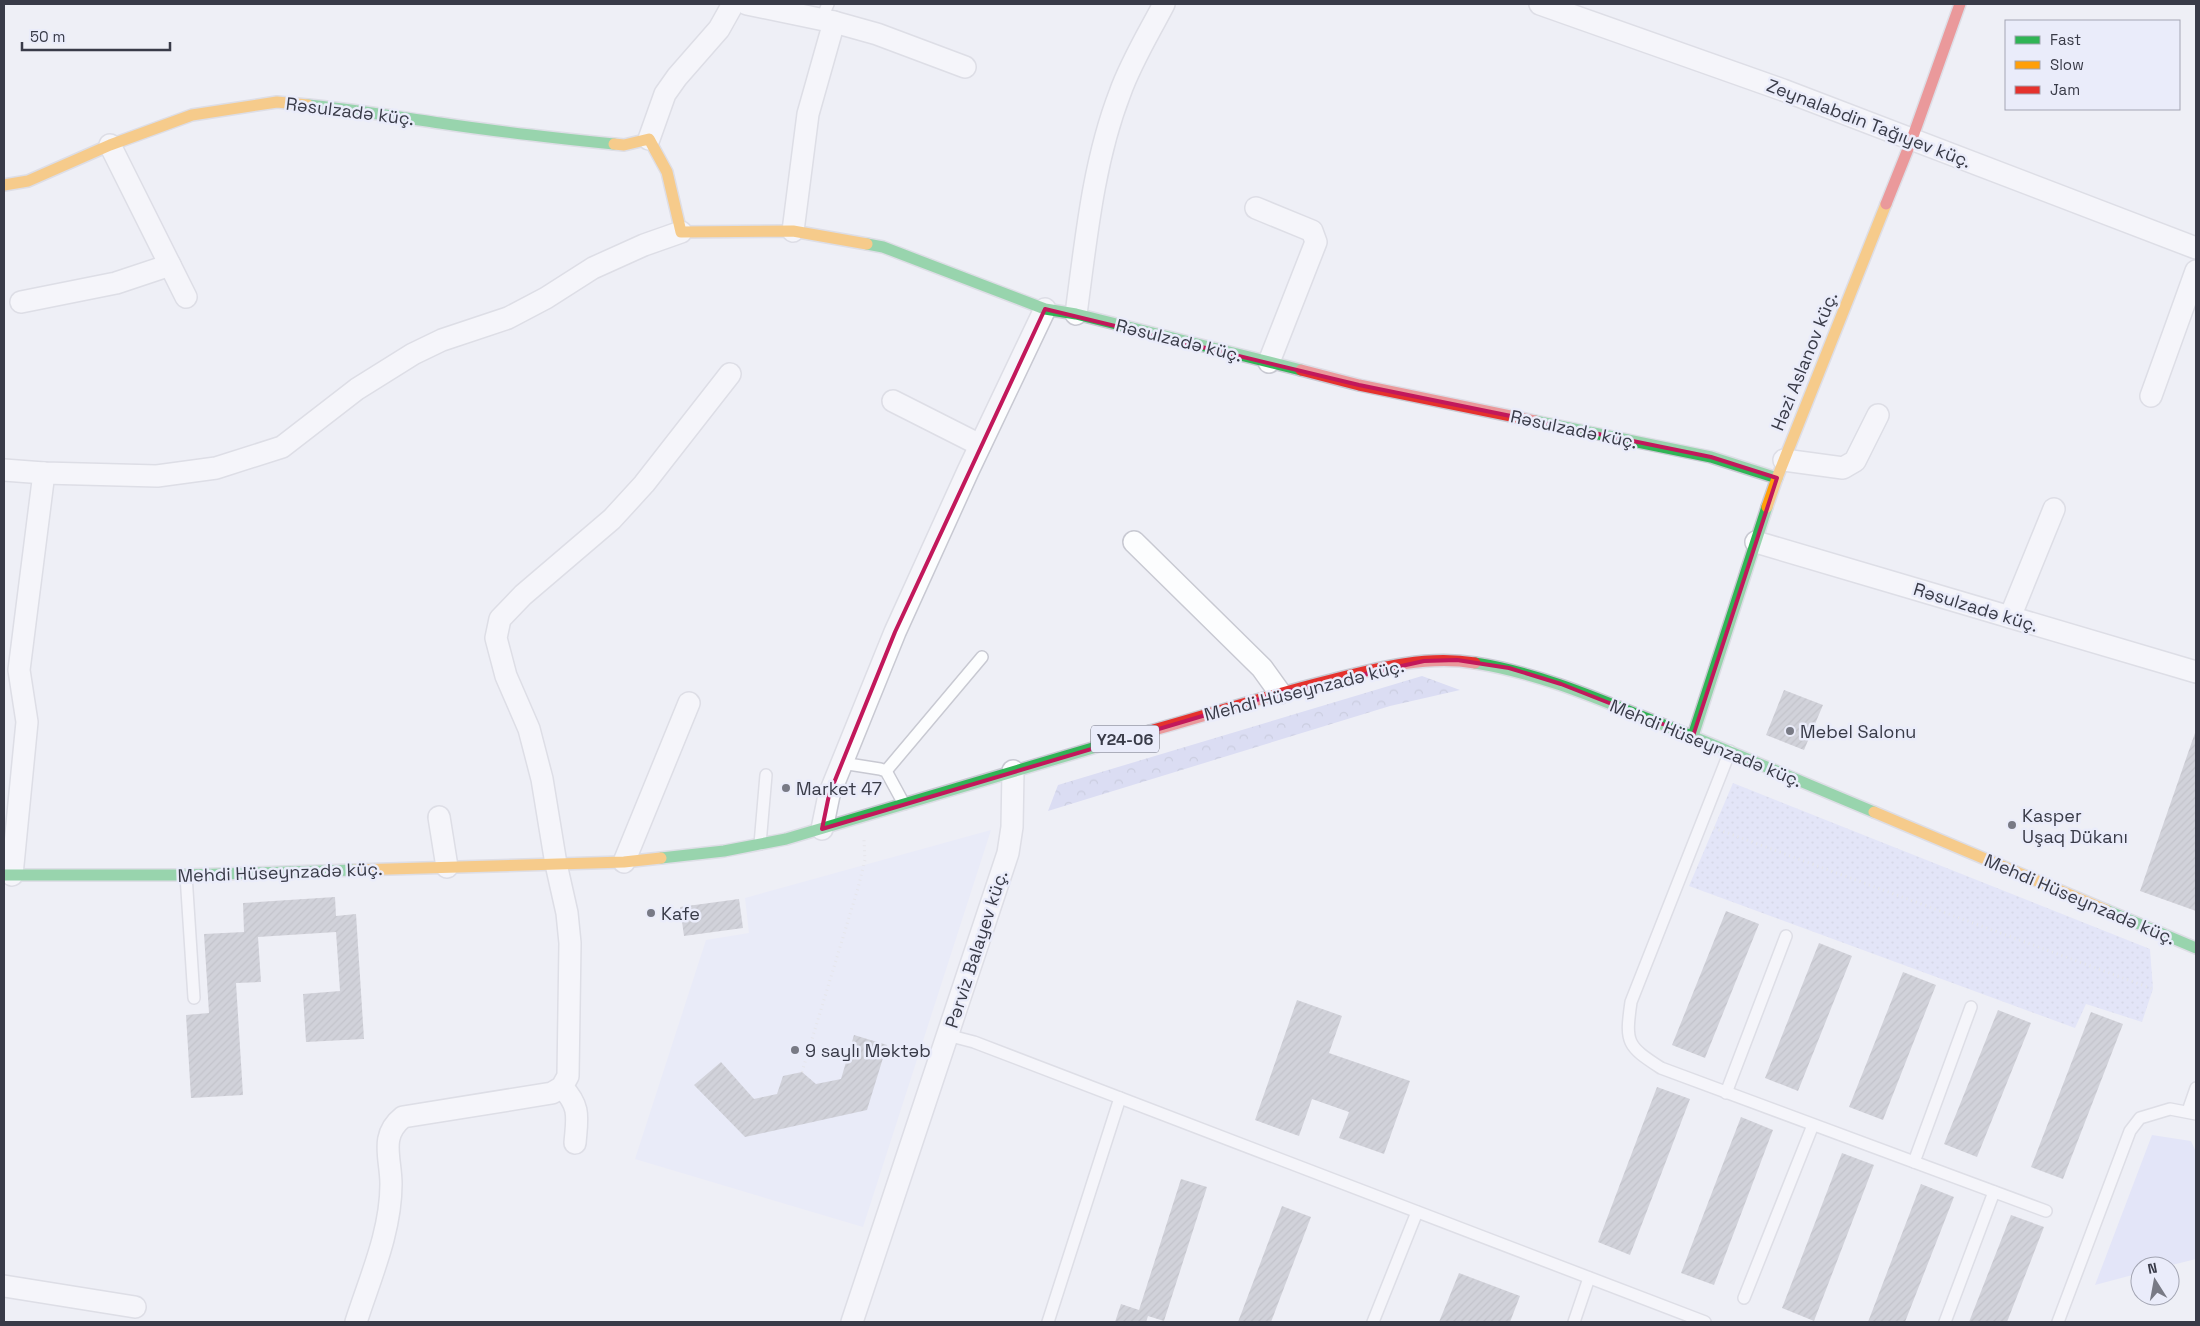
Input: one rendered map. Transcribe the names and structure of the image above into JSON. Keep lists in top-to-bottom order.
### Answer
{
  "streets": {
    "main road": [
      "Rəsulzadə küç.",
      "Həzi Aslanov küç.",
      "Mehdi Hüseynzadə küç.",
      "Y24-06"
    ],
    "street": ["Zeynalabdin Tağıyev küç.", "Pərviz Balayev küç."]
  },
  "crossings": [
    ["Rəsulzadə küç.", "Həzi Aslanov küç."],
    ["Zeynalabdin Tağıyev küç.", "Həzi Aslanov küç."],
    ["Həzi Aslanov küç.", "Mehdi Hüseynzadə küç."],
    ["Mehdi Hüseynzadə küç.", "Pərviz Balayev küç."]
  ],
  "places": [
    "Mebel Salonu",
    "Market 47",
    "Kasper Uşaq Dükanı",
    "Kafe",
    "9 saylı Məktəb"
  ],
  "legend": ["Fast", "Slow", "Jam"],
  "scale_bar": "50 m",
  "north": "top"
}
